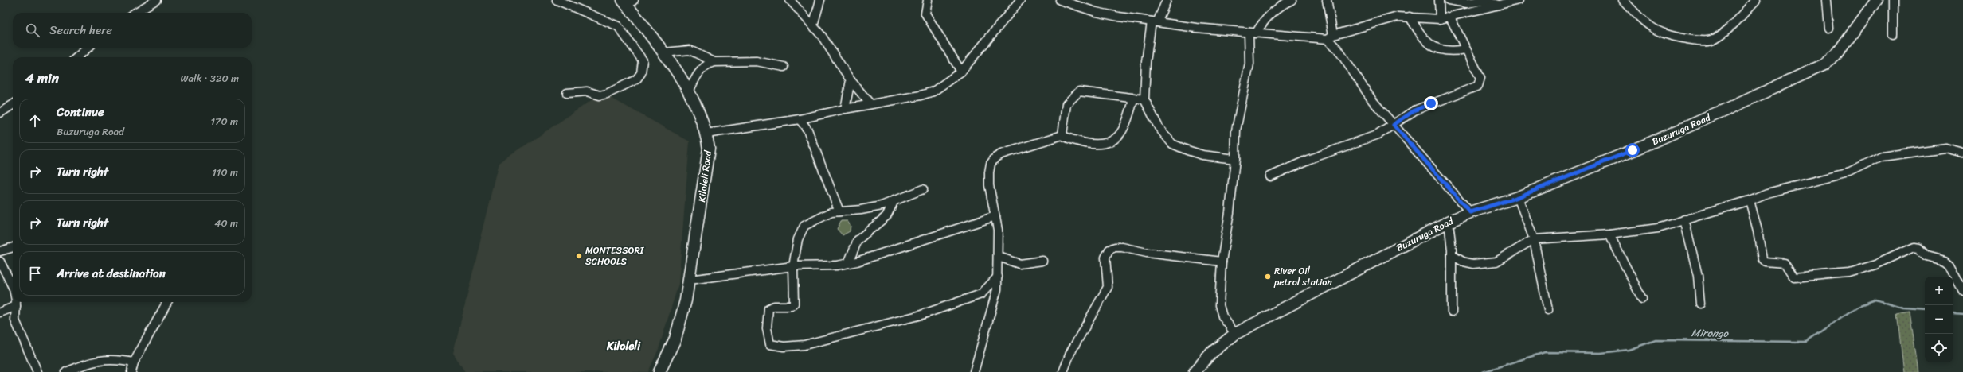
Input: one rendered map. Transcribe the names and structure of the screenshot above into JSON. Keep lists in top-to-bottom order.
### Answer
{
  "streets": {
    "main road": ["Buzuruga Road", "Kiloleli Road"]
  },
  "districts": ["Kiloleli"],
  "water": ["Mirongo"],
  "places": ["MONTESSORI SCHOOLS", "River Oil petrol station"],
  "page": {
    "search": "Search here",
    "heading": ["4 min", "Walk · 320 m"],
    "list": [
      ["Continue", "Buzuruga Road", "170 m"],
      ["Turn right", "110 m"],
      ["Turn right", "40 m"],
      "Arrive at destination"
    ],
    "map_buttons": ["+", "−"]
  }
}
